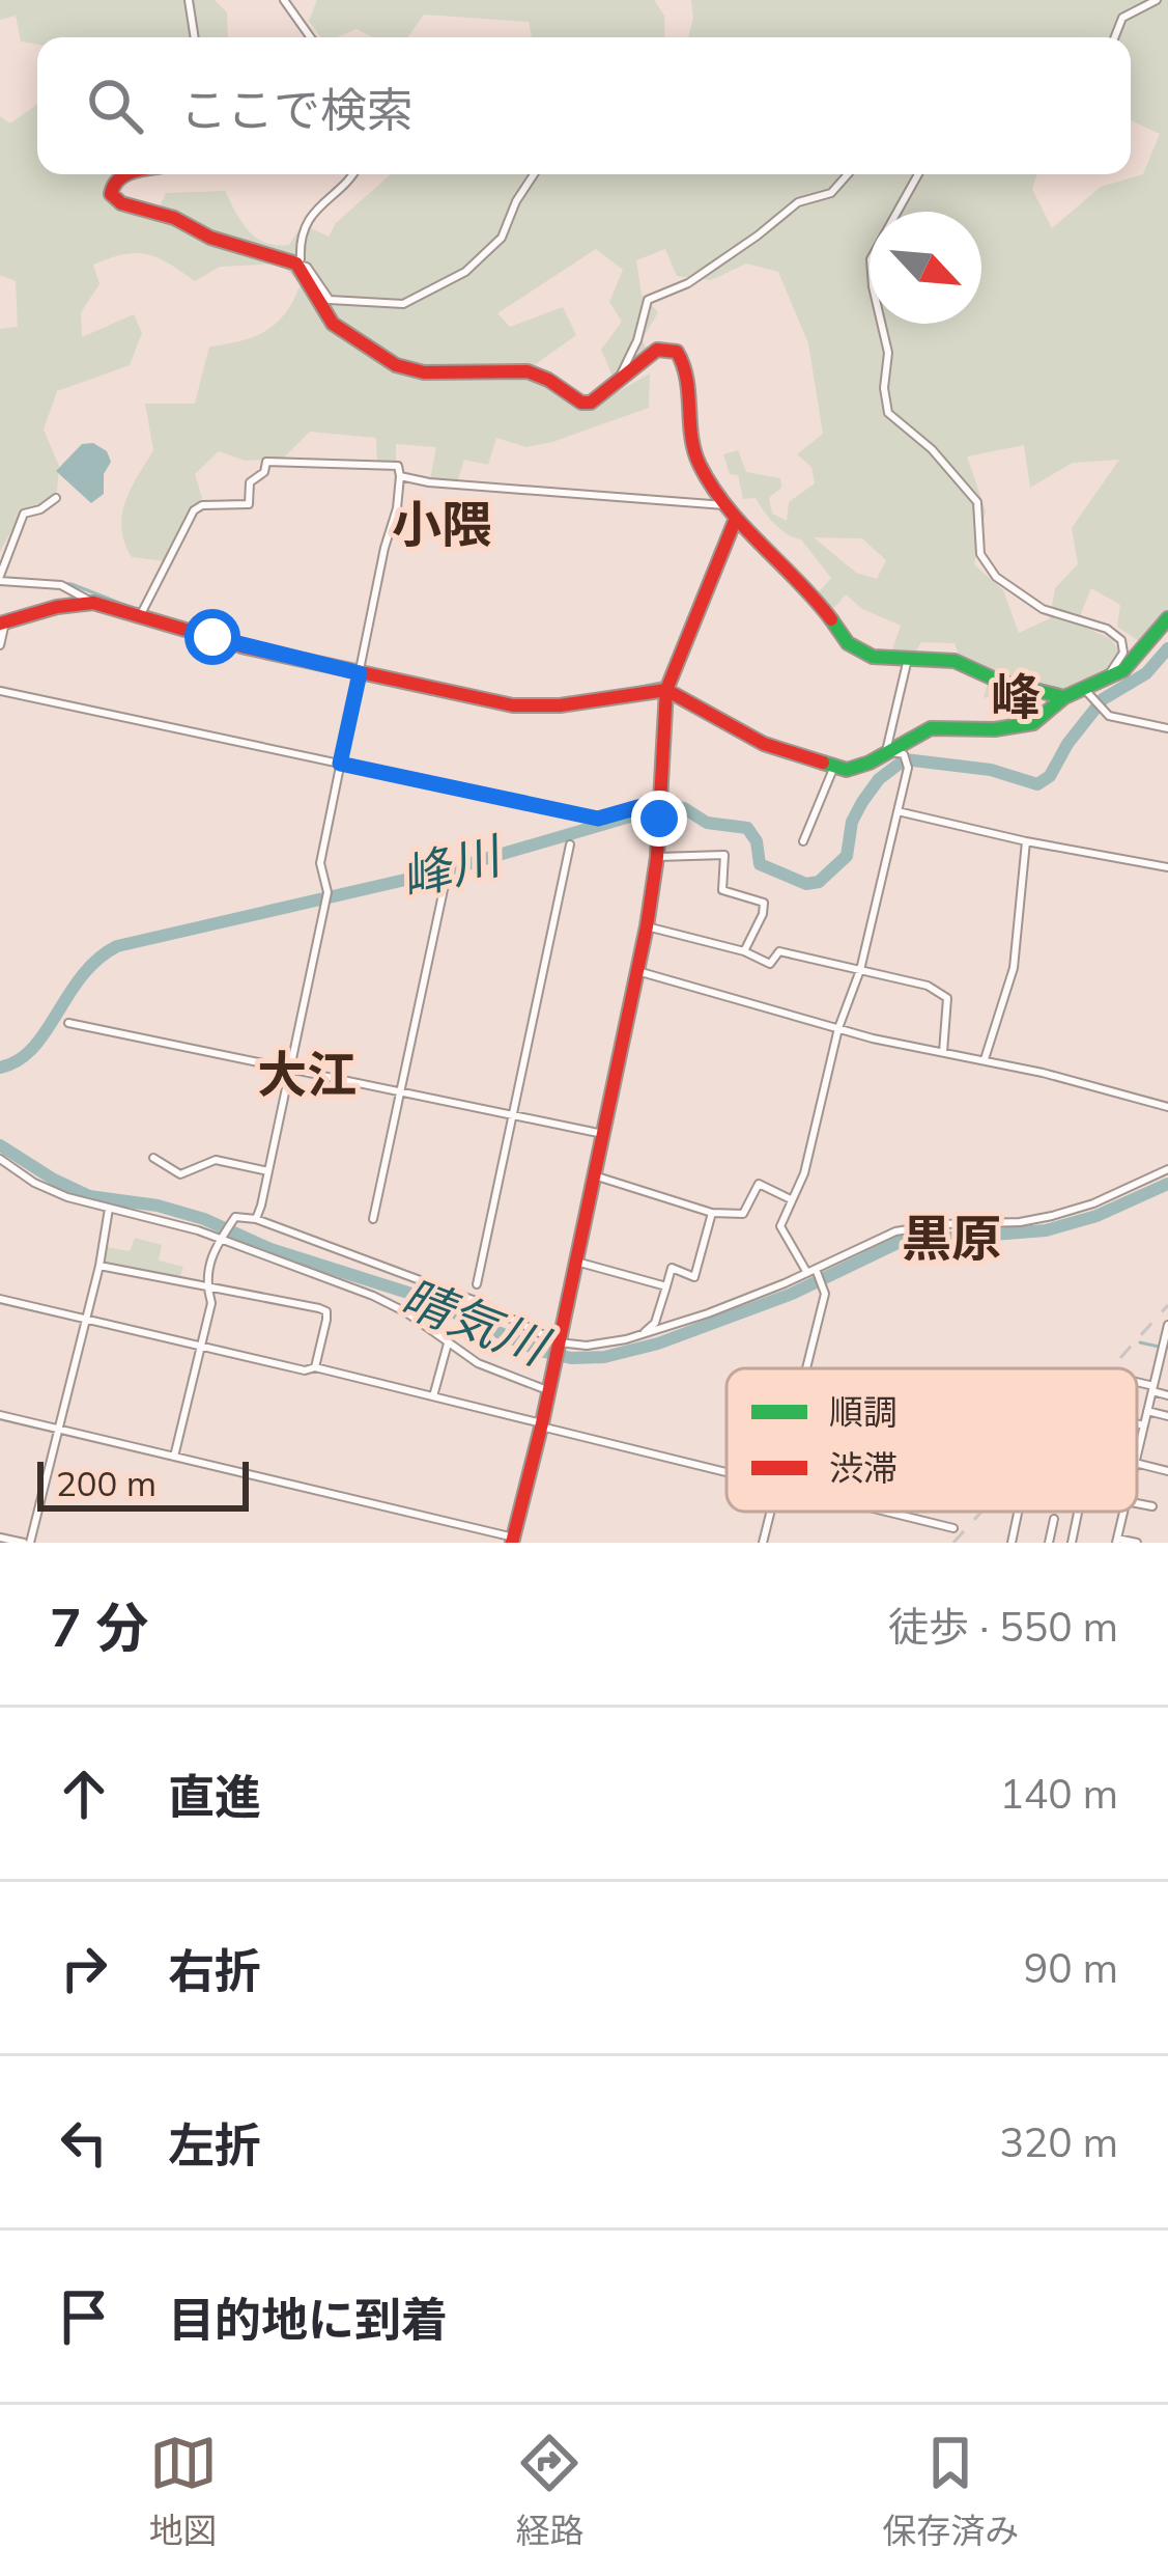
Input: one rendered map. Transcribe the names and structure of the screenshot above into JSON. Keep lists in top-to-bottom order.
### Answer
{
  "districts": [
    "小隈",
    "峰",
    "大江",
    "黒原"
  ],
  "water": ["峰川", "晴気川"],
  "legend": ["順調", "渋滞"],
  "scale_bar": "200 m",
  "north": "bottom right",
  "page": {
    "search": "ここで検索",
    "scale": "200 m",
    "heading": ["7 分", "徒歩 · 550 m"],
    "list": [
      ["直進", "140 m"],
      ["右折", "90 m"],
      ["左折", "320 m"],
      "目的地に到着"
    ],
    "nav": ["地図", "経路", "保存済み"]
  }
}
